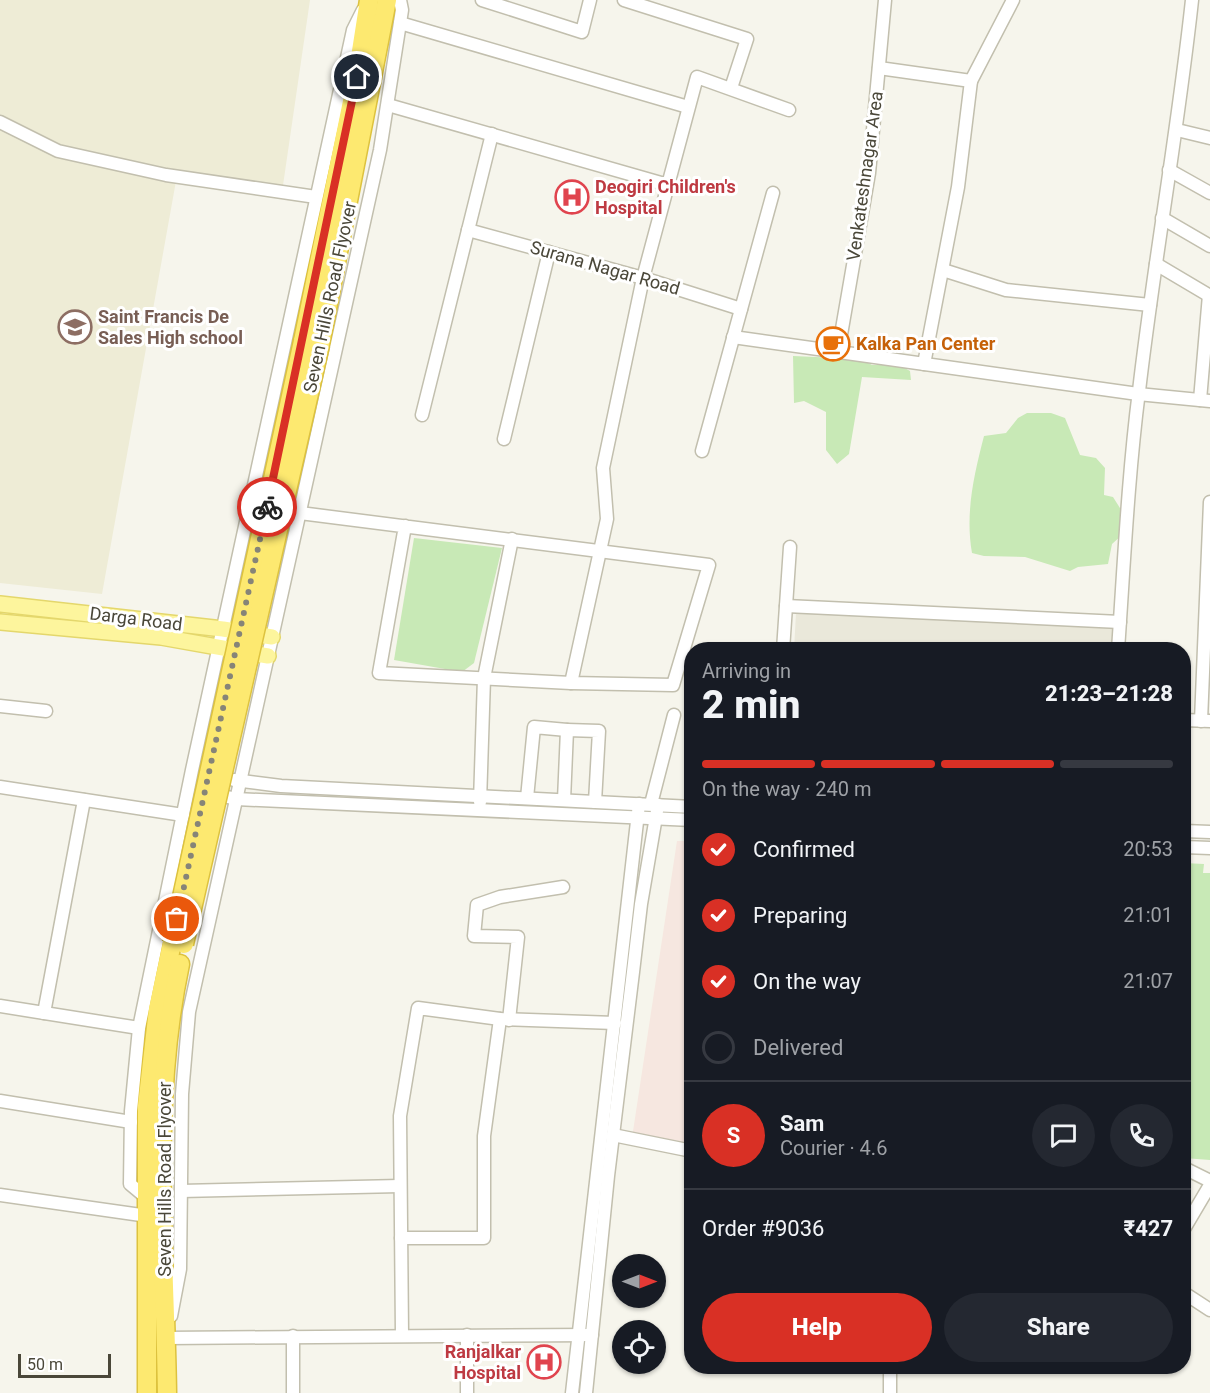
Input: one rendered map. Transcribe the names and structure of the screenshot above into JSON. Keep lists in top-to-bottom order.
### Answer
{
  "streets": {
    "highway": ["Seven Hills Road Flyover"],
    "main road": ["Darga Road"],
    "street": ["Venkateshnagar Area", "Surana Nagar Road"]
  },
  "places": {
    "hospital": ["Deogiri Children's Hospital", "Ranjalkar Hospital"],
    "school or university": ["Saint Francis De Sales High school"],
    "cafe": ["Kalka Pan Center"]
  },
  "scale_bar": "50 m",
  "north": "right",
  "page": {
    "heading": ["2 min", "Arriving in", "21:23–21:28"],
    "panel": [
      "Sam",
      "Courier · 4.6",
      "Order #9036",
      "₹427"
    ],
    "bar": "On the way · 240 m",
    "list": [
      ["Confirmed", "20:53"],
      ["Preparing", "21:01"],
      ["On the way", "21:07"],
      "Delivered"
    ],
    "round": "S",
    "buttons": ["Help", "Share"],
    "scale": "50 m"
  }
}
